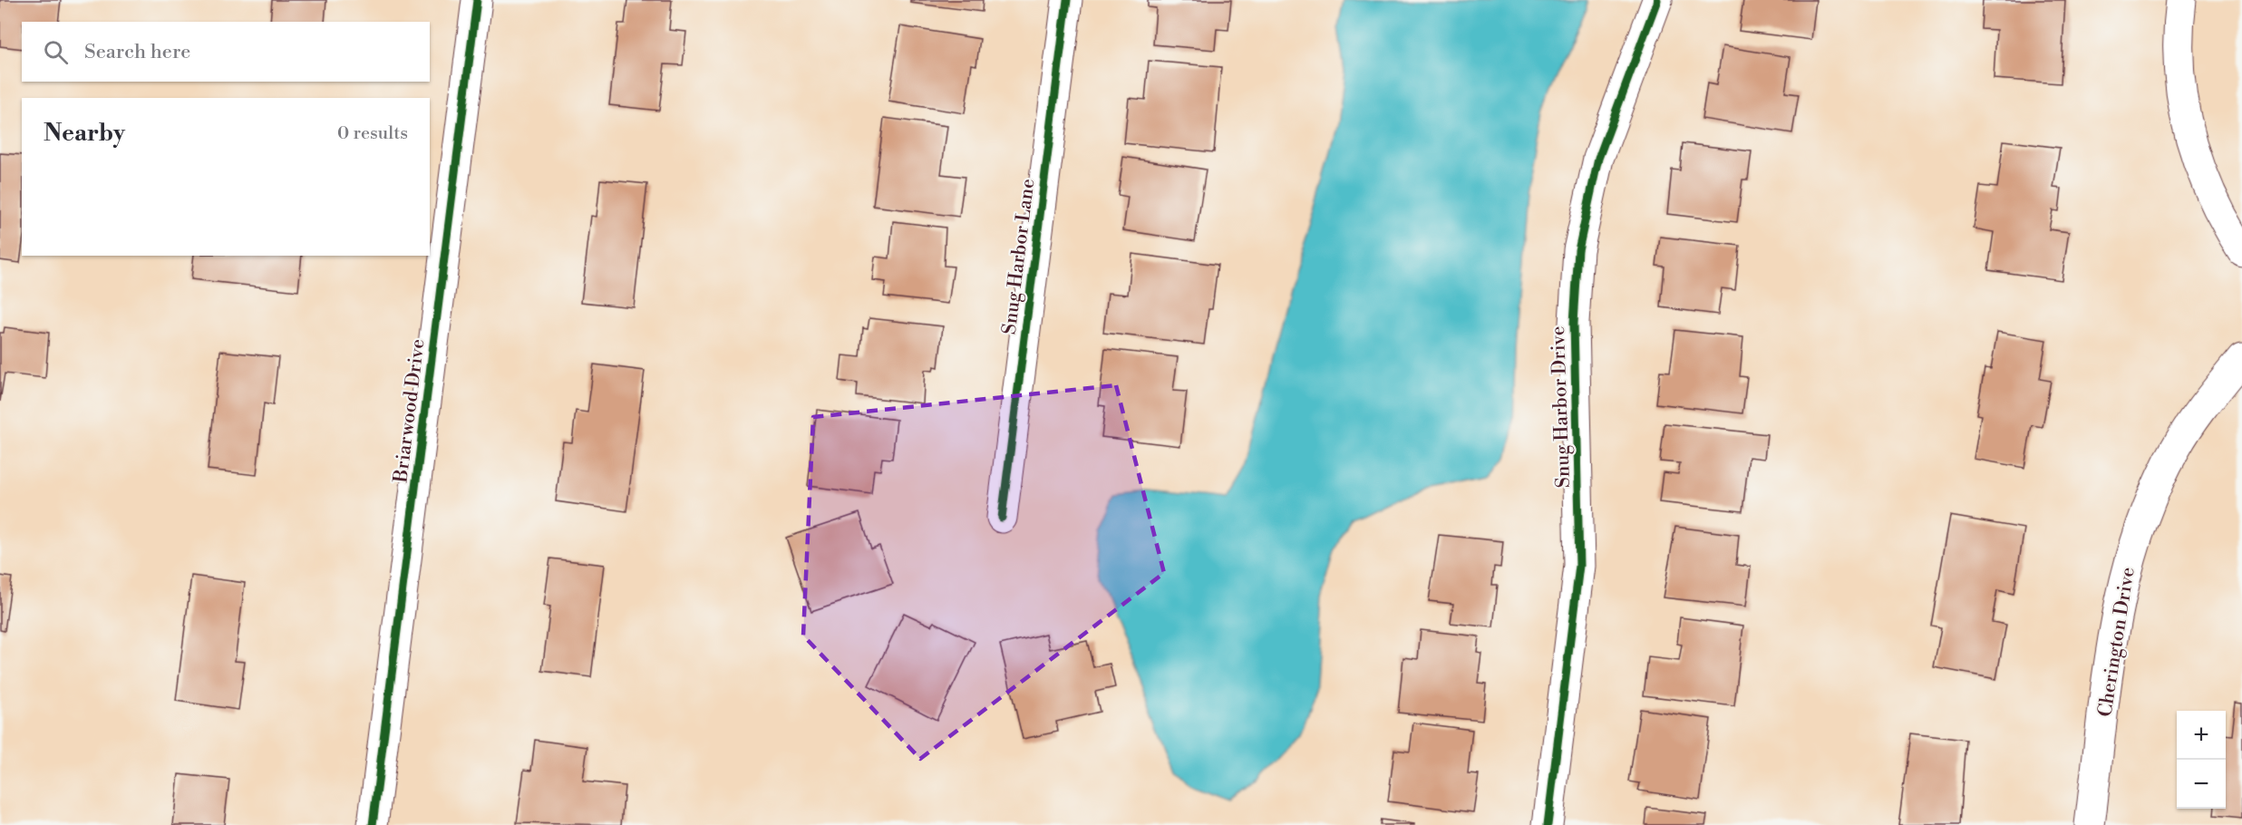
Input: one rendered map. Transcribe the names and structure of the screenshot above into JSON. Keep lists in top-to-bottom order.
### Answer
{
  "streets": {
    "street": [
      "Snug Harbor Lane",
      "Snug Harbor Drive",
      "Briarwood Drive",
      "Cherington Drive"
    ]
  },
  "page": {
    "search": "Search here",
    "heading": ["Nearby", "0 results"],
    "map_buttons": ["+", "−"]
  }
}
